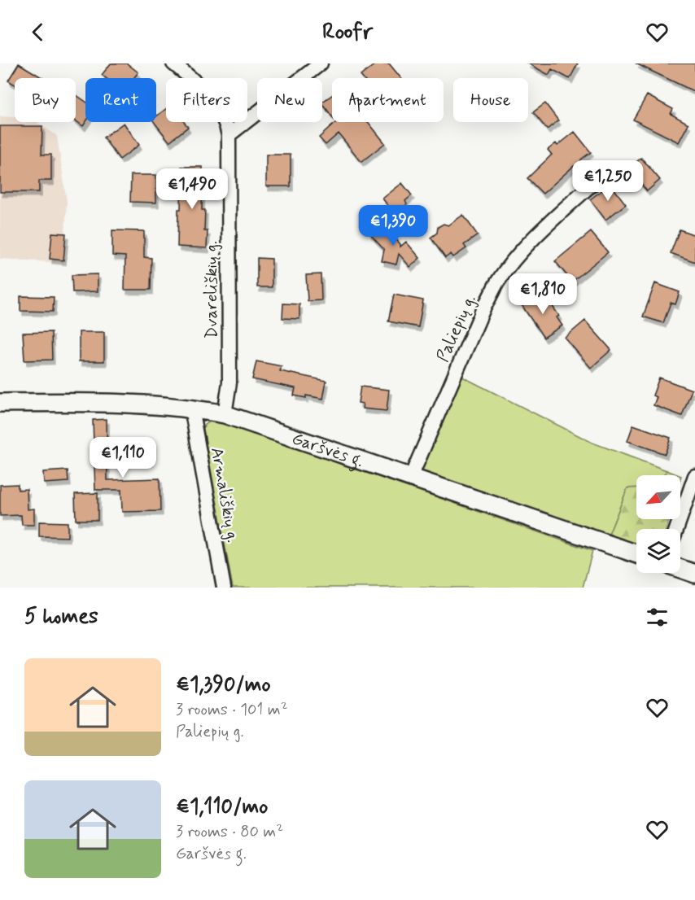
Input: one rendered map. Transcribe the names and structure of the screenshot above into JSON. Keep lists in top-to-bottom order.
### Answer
{
  "streets": {
    "main road": ["Garšvės g."],
    "street": ["Dvareliškių g.", "Paliepių g.", "Armališkių g."]
  },
  "crossings": [
    ["Dvareliškių g.", "Garšvės g."],
    ["Paliepių g.", "Garšvės g."],
    ["Garšvės g.", "Armališkių g."]
  ],
  "north": "bottom left",
  "page": {
    "header": "Roofr",
    "chip": [
      "Buy",
      "Rent",
      "Filters",
      "New",
      "Apartment",
      "House"
    ],
    "price": [
      "€1,250",
      "€1,490",
      "€1,390",
      "€1,810",
      "€1,110"
    ],
    "heading": "5 homes",
    "list": [
      {
        "name": "€1,390/mo",
        "note": "3 rooms · 101 m² · Paliepių g."
      },
      {
        "name": "€1,110/mo",
        "note": "3 rooms · 80 m² · Garšvės g."
      }
    ]
  }
}
